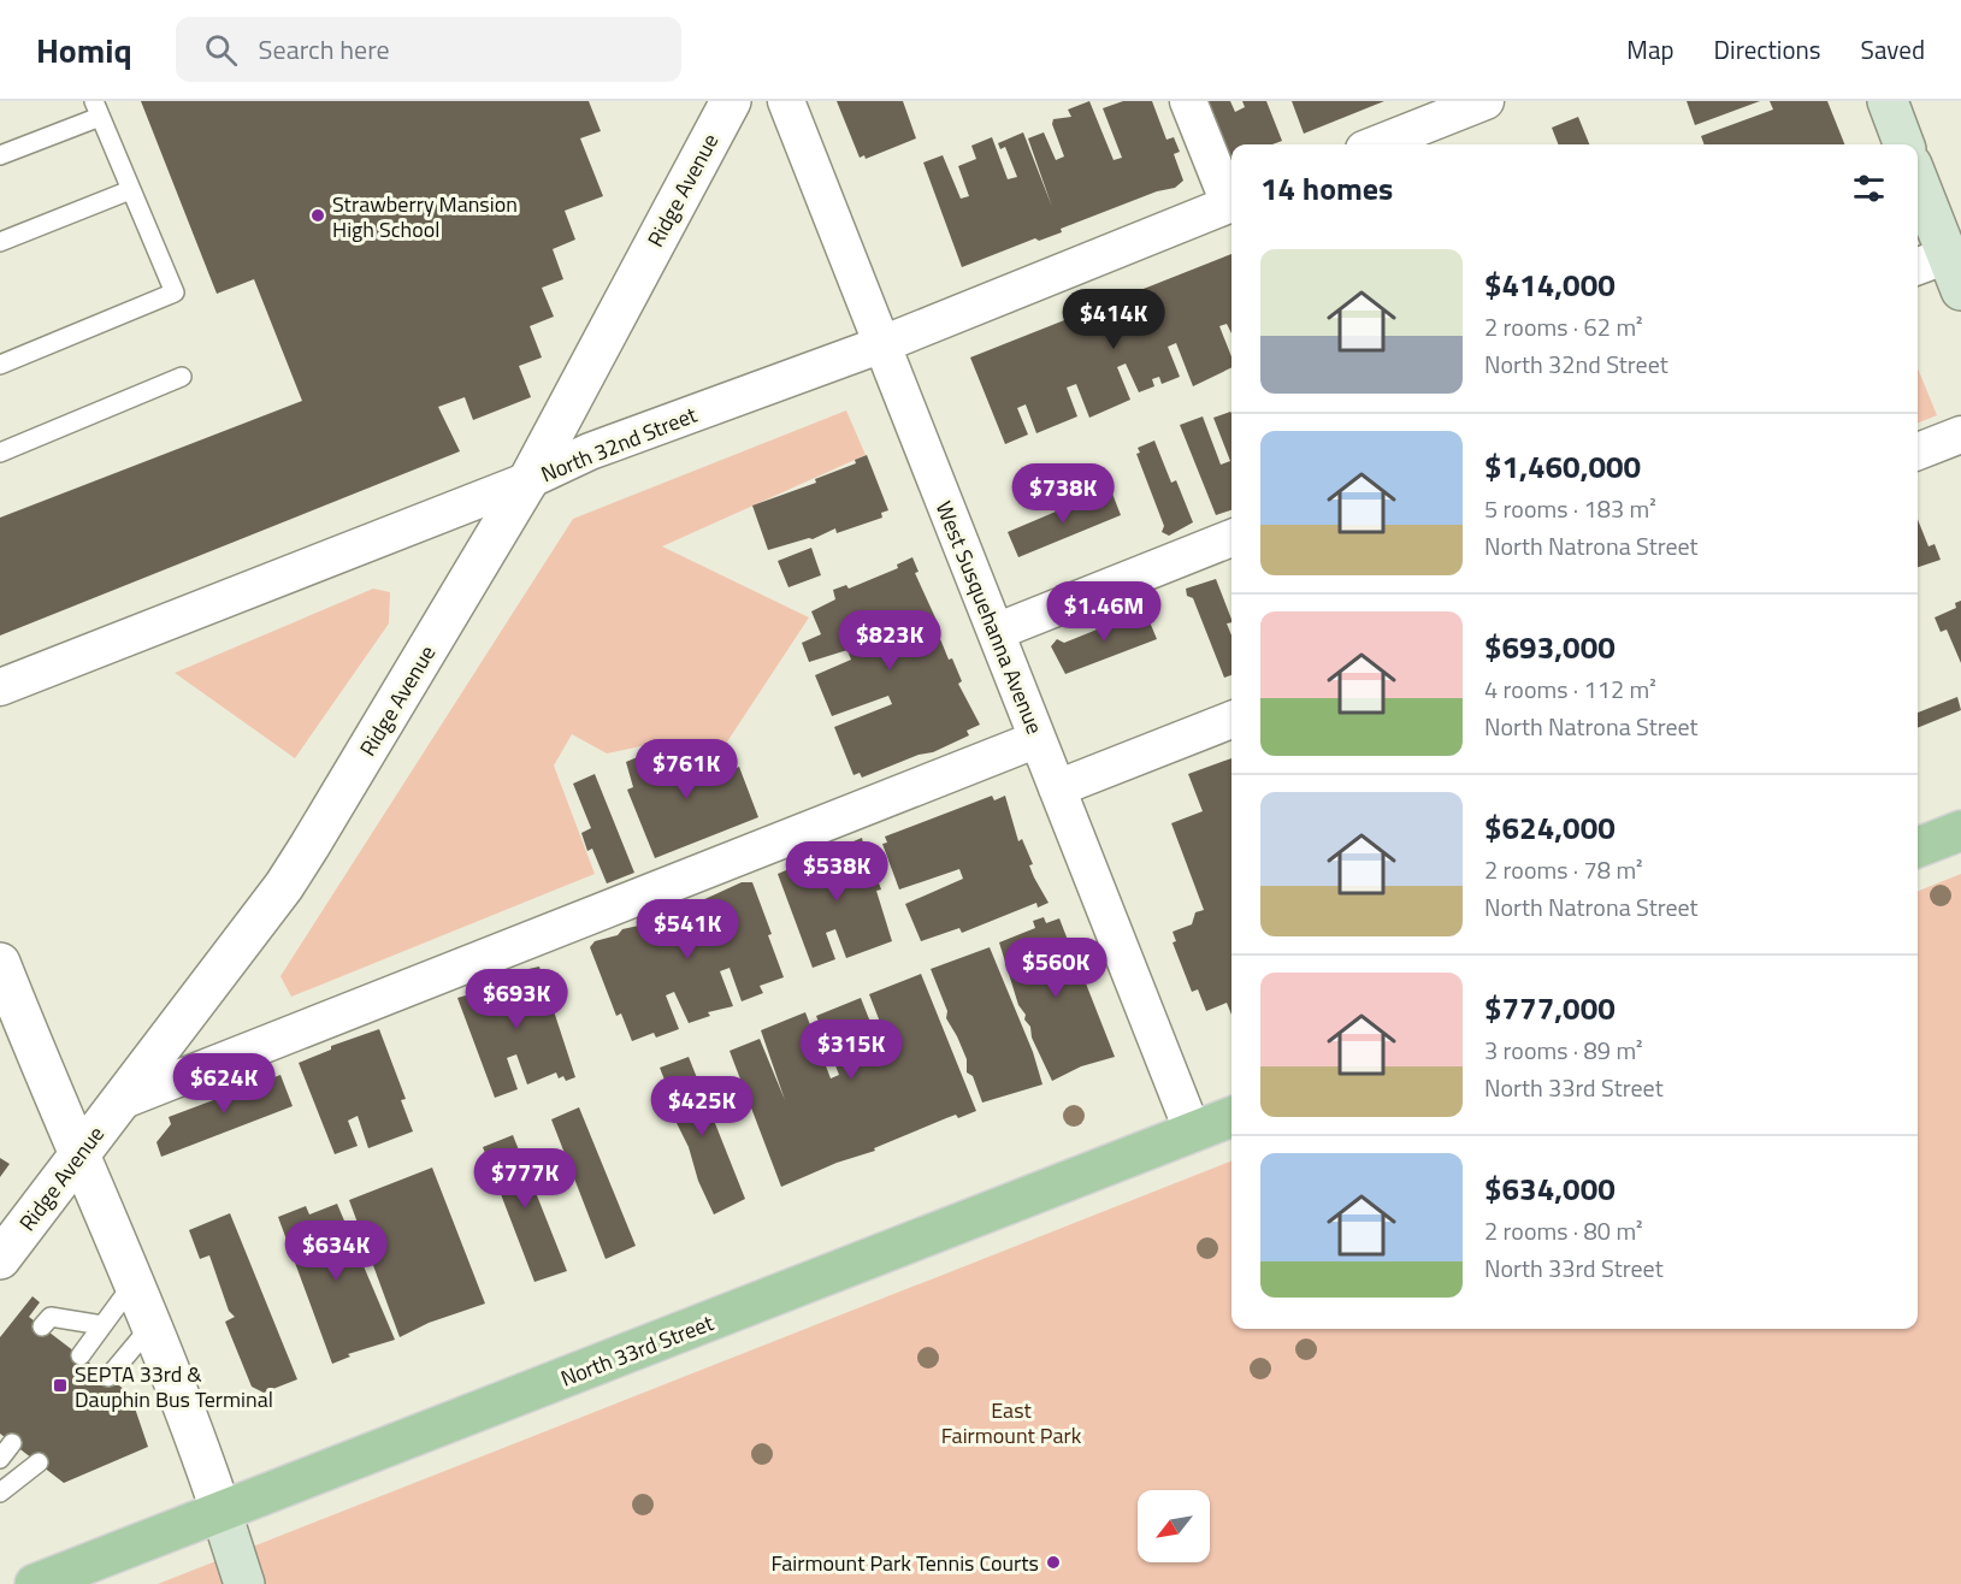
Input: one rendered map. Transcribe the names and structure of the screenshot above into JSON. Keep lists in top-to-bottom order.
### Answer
{
  "streets": {
    "main road": ["North 33rd Street"],
    "street": ["Ridge Avenue", "North 32nd Street", "West Susquehanna Avenue"]
  },
  "crossings": [
    ["Ridge Avenue", "North 32nd Street"],
    ["North 32nd Street", "West Susquehanna Avenue"],
    ["West Susquehanna Avenue", "North 33rd Street"]
  ],
  "parks": ["East Fairmount Park"],
  "places": {
    "other": ["Strawberry Mansion High School", "Fairmount Park Tennis Courts"],
    "transit": ["SEPTA 33rd & Dauphin Bus Terminal"]
  },
  "north": "bottom left",
  "page": {
    "header": "Homiq",
    "search": "Search here",
    "nav": ["Map", "Directions", "Saved"],
    "heading": "14 homes",
    "list": [
      {
        "name": "$414,000",
        "note": "2 rooms · 62 m² · North 32nd Street"
      },
      {
        "name": "$1,460,000",
        "note": "5 rooms · 183 m² · North Natrona Street"
      },
      {
        "name": "$693,000",
        "note": "4 rooms · 112 m² · North Natrona Street"
      },
      {
        "name": "$624,000",
        "note": "2 rooms · 78 m² · North Natrona Street"
      },
      {
        "name": "$777,000",
        "note": "3 rooms · 89 m² · North 33rd Street"
      },
      {
        "name": "$634,000",
        "note": "2 rooms · 80 m² · North 33rd Street"
      }
    ],
    "price": [
      "$414K",
      "$738K",
      "$1.46M",
      "$823K",
      "$761K",
      "$538K",
      "$541K",
      "$560K",
      "$693K",
      "$315K",
      "$624K",
      "$425K",
      "$777K",
      "$634K"
    ]
  }
}
